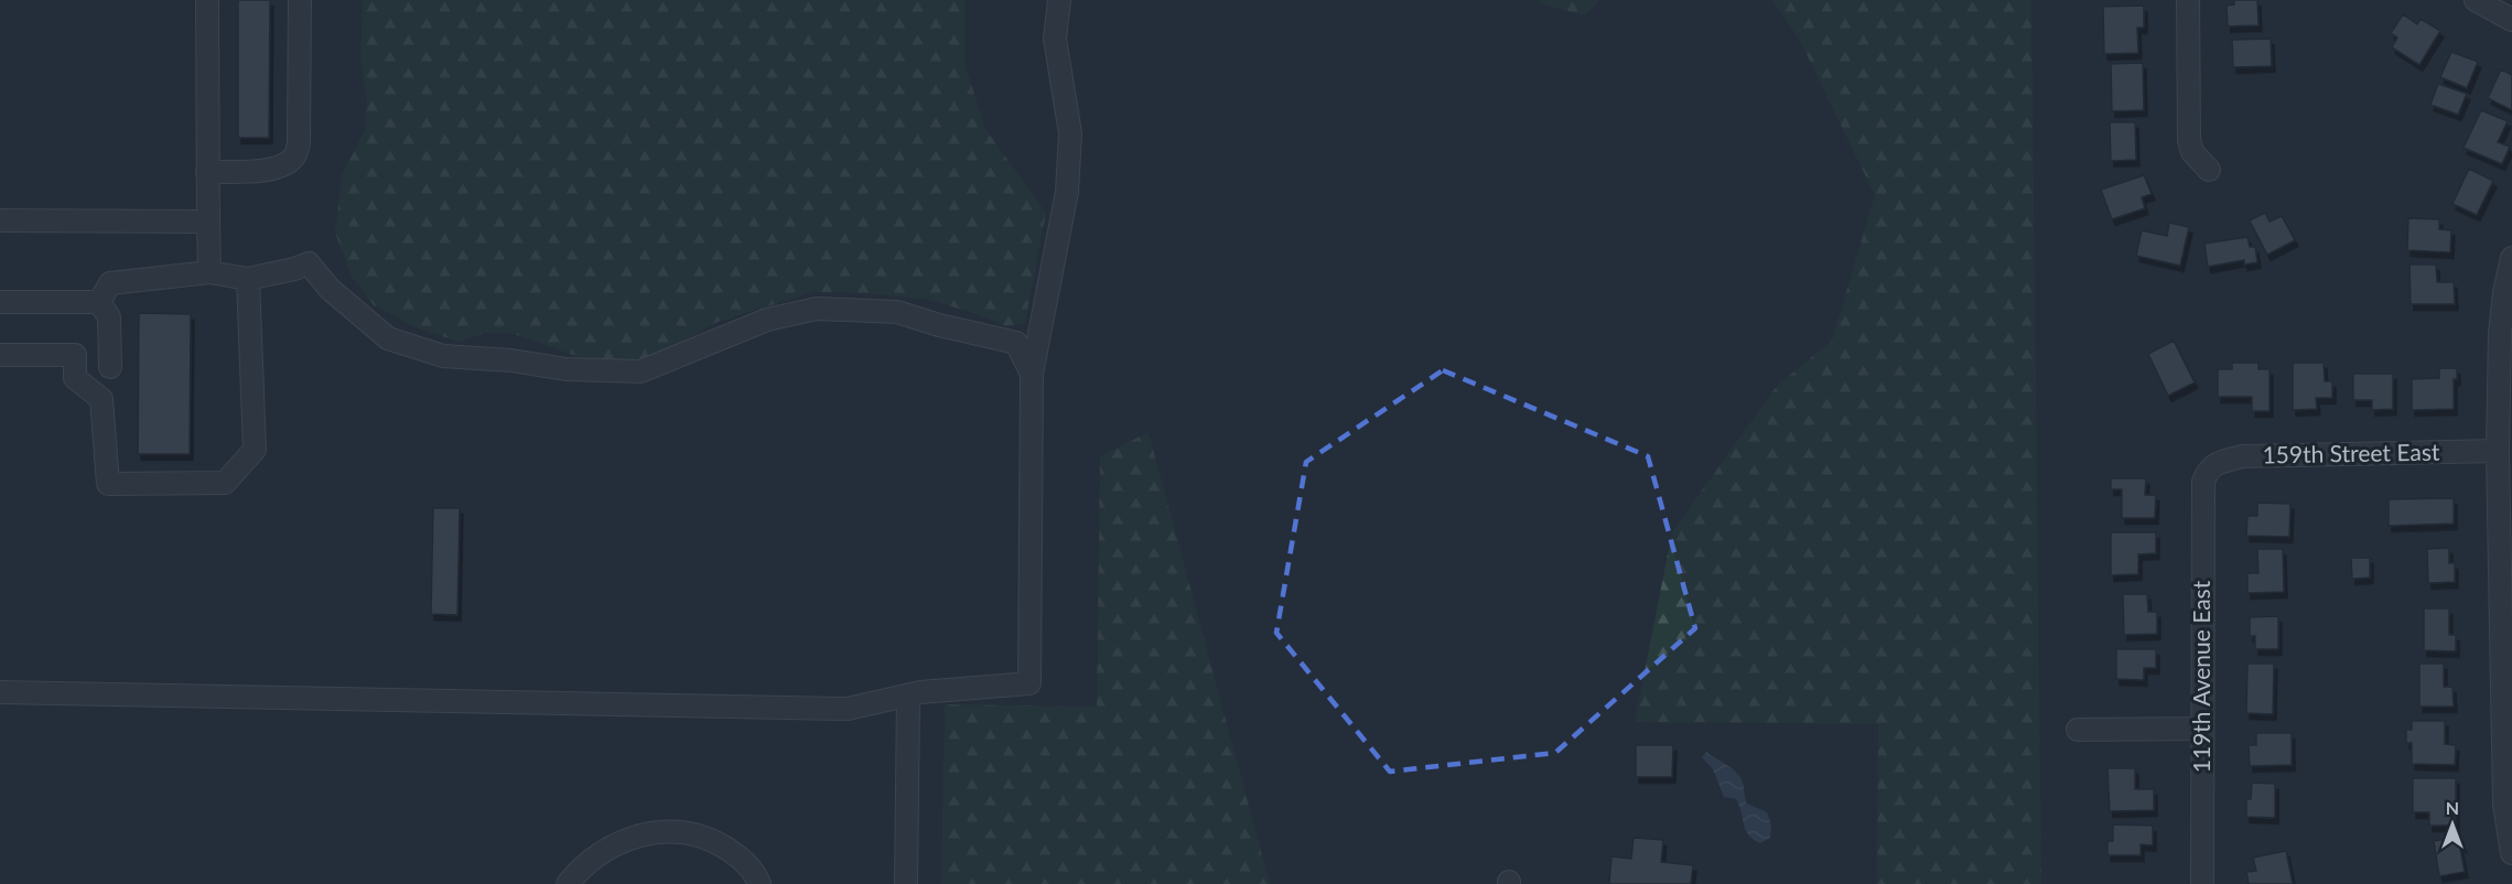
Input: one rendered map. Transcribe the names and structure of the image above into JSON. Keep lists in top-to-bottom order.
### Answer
{
  "streets": {
    "street": ["159th Street East", "119th Avenue East"]
  },
  "crossings": [
    ["159th Street East", "119th Avenue East"]
  ],
  "north": "top"
}
